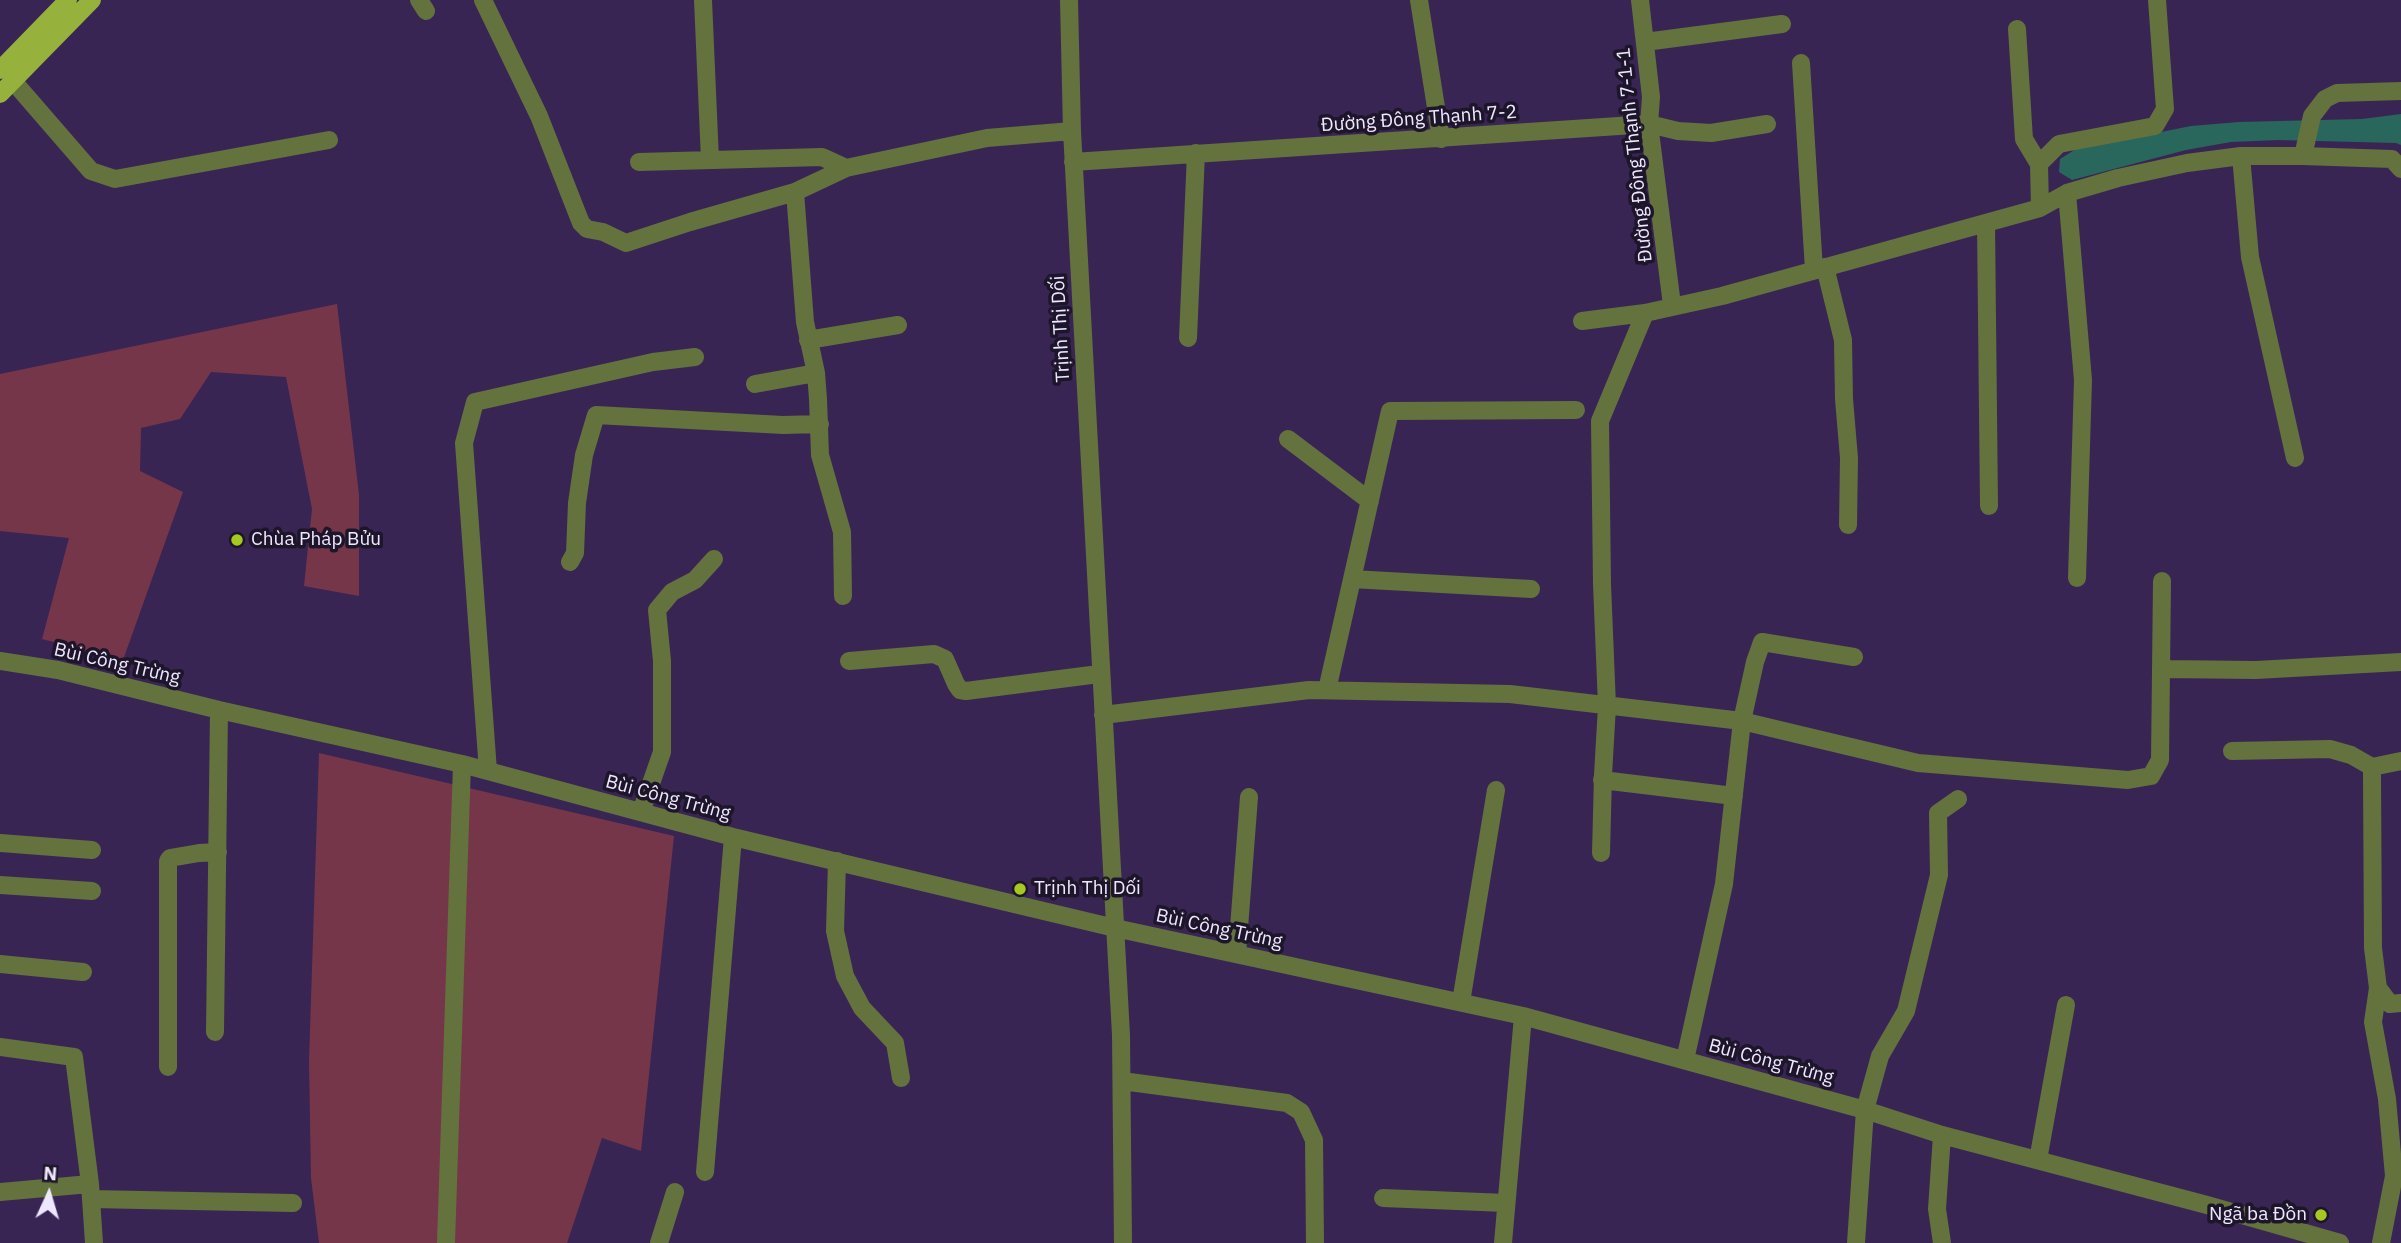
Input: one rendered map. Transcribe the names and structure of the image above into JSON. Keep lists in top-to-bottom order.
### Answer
{
  "streets": {
    "street": [
      "Đường Đông Thạnh 7-2",
      "Đường Đông Thạnh 7-1-1",
      "Trịnh Thị Dối",
      "Bùi Công Trừng"
    ]
  },
  "crossings": [
    ["Đường Đông Thạnh 7-2", "Đường Đông Thạnh 7-1-1"],
    ["Đường Đông Thạnh 7-2", "Trịnh Thị Dối"],
    ["Trịnh Thị Dối", "Bùi Công Trừng"]
  ],
  "places": ["Chùa Pháp Bửu", "Trịnh Thị Dối", "Ngã ba Đồn"],
  "north": "top"
}
